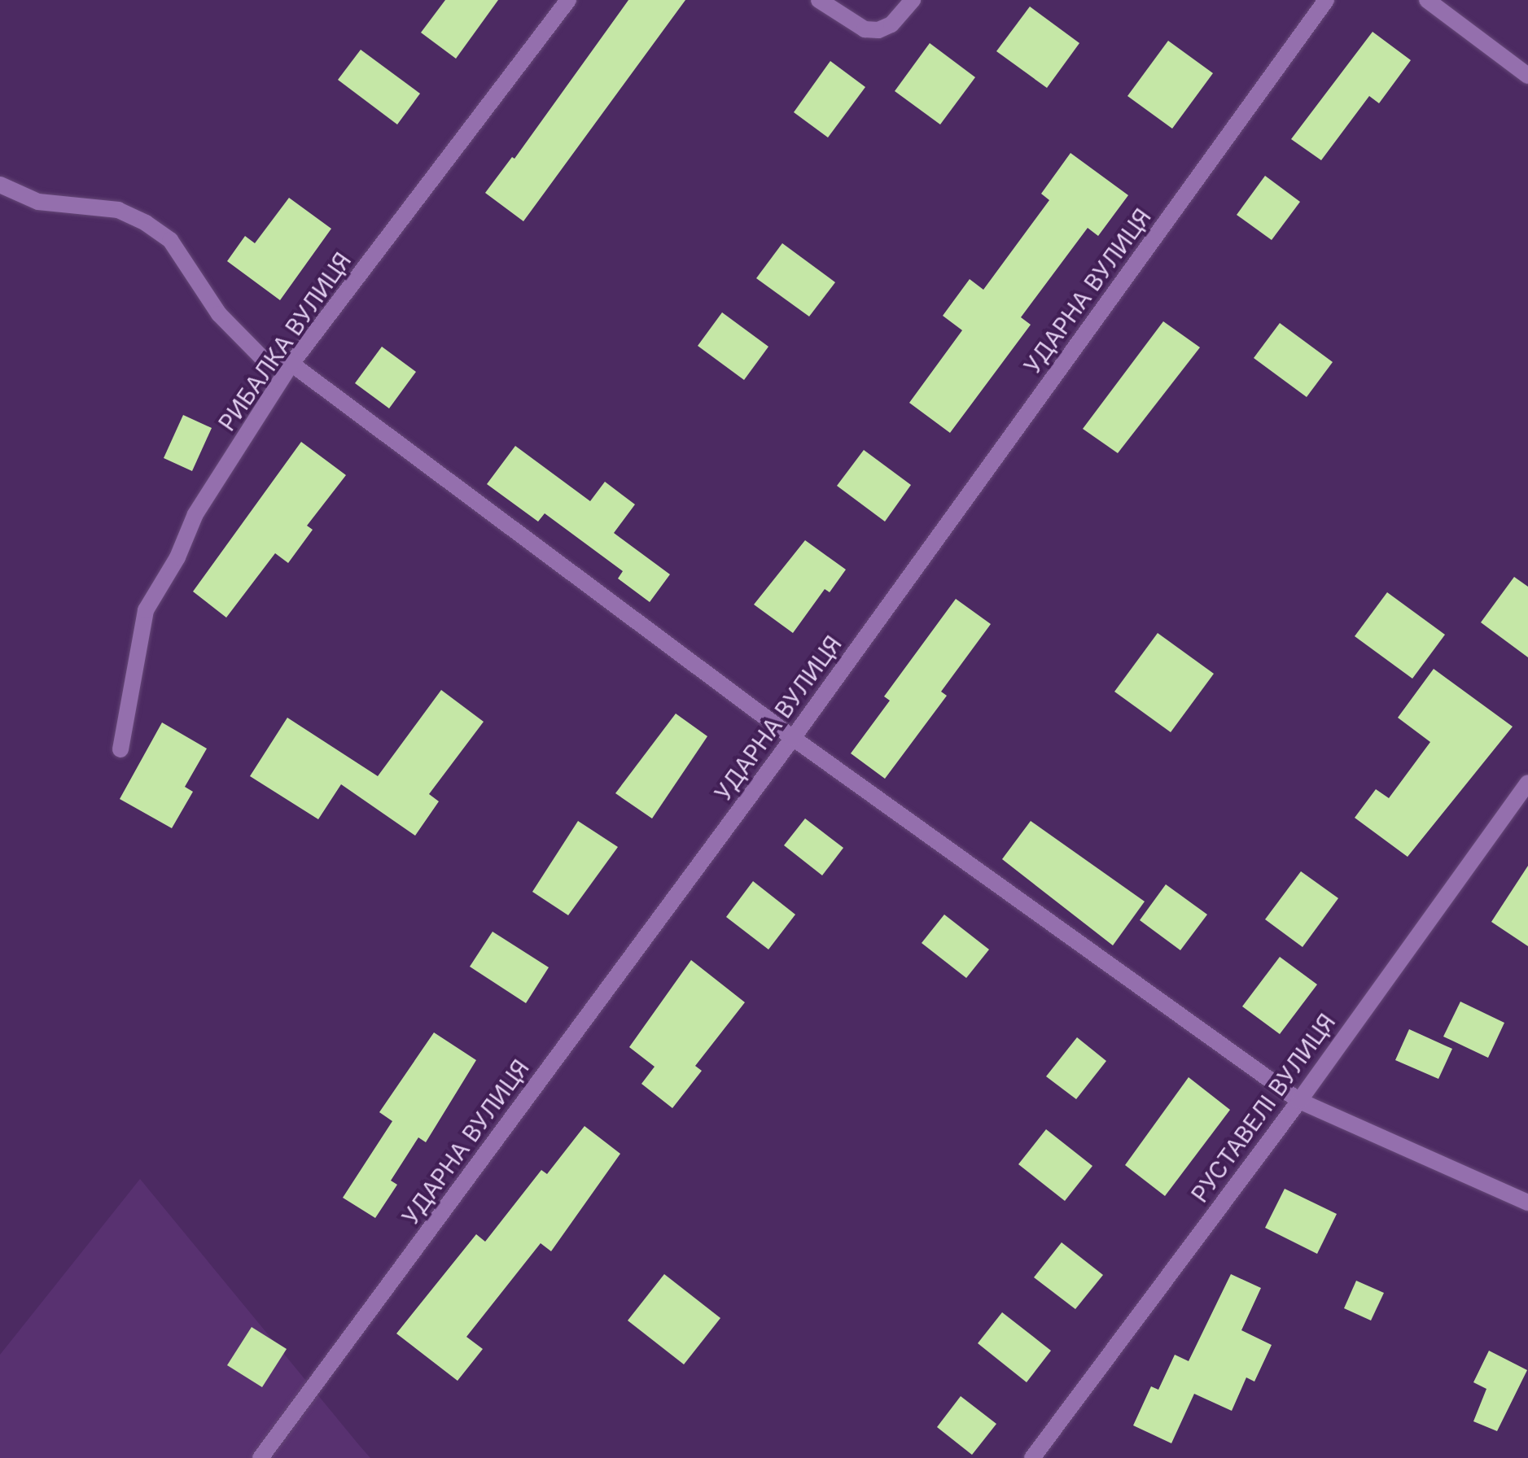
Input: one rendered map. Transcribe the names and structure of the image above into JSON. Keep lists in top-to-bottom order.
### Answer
{
  "streets": {
    "street": ["УДАРНА ВУЛИЦЯ", "РИБАЛКА ВУЛИЦЯ", "РУСТАВЕЛІ ВУЛИЦЯ"]
  }
}
